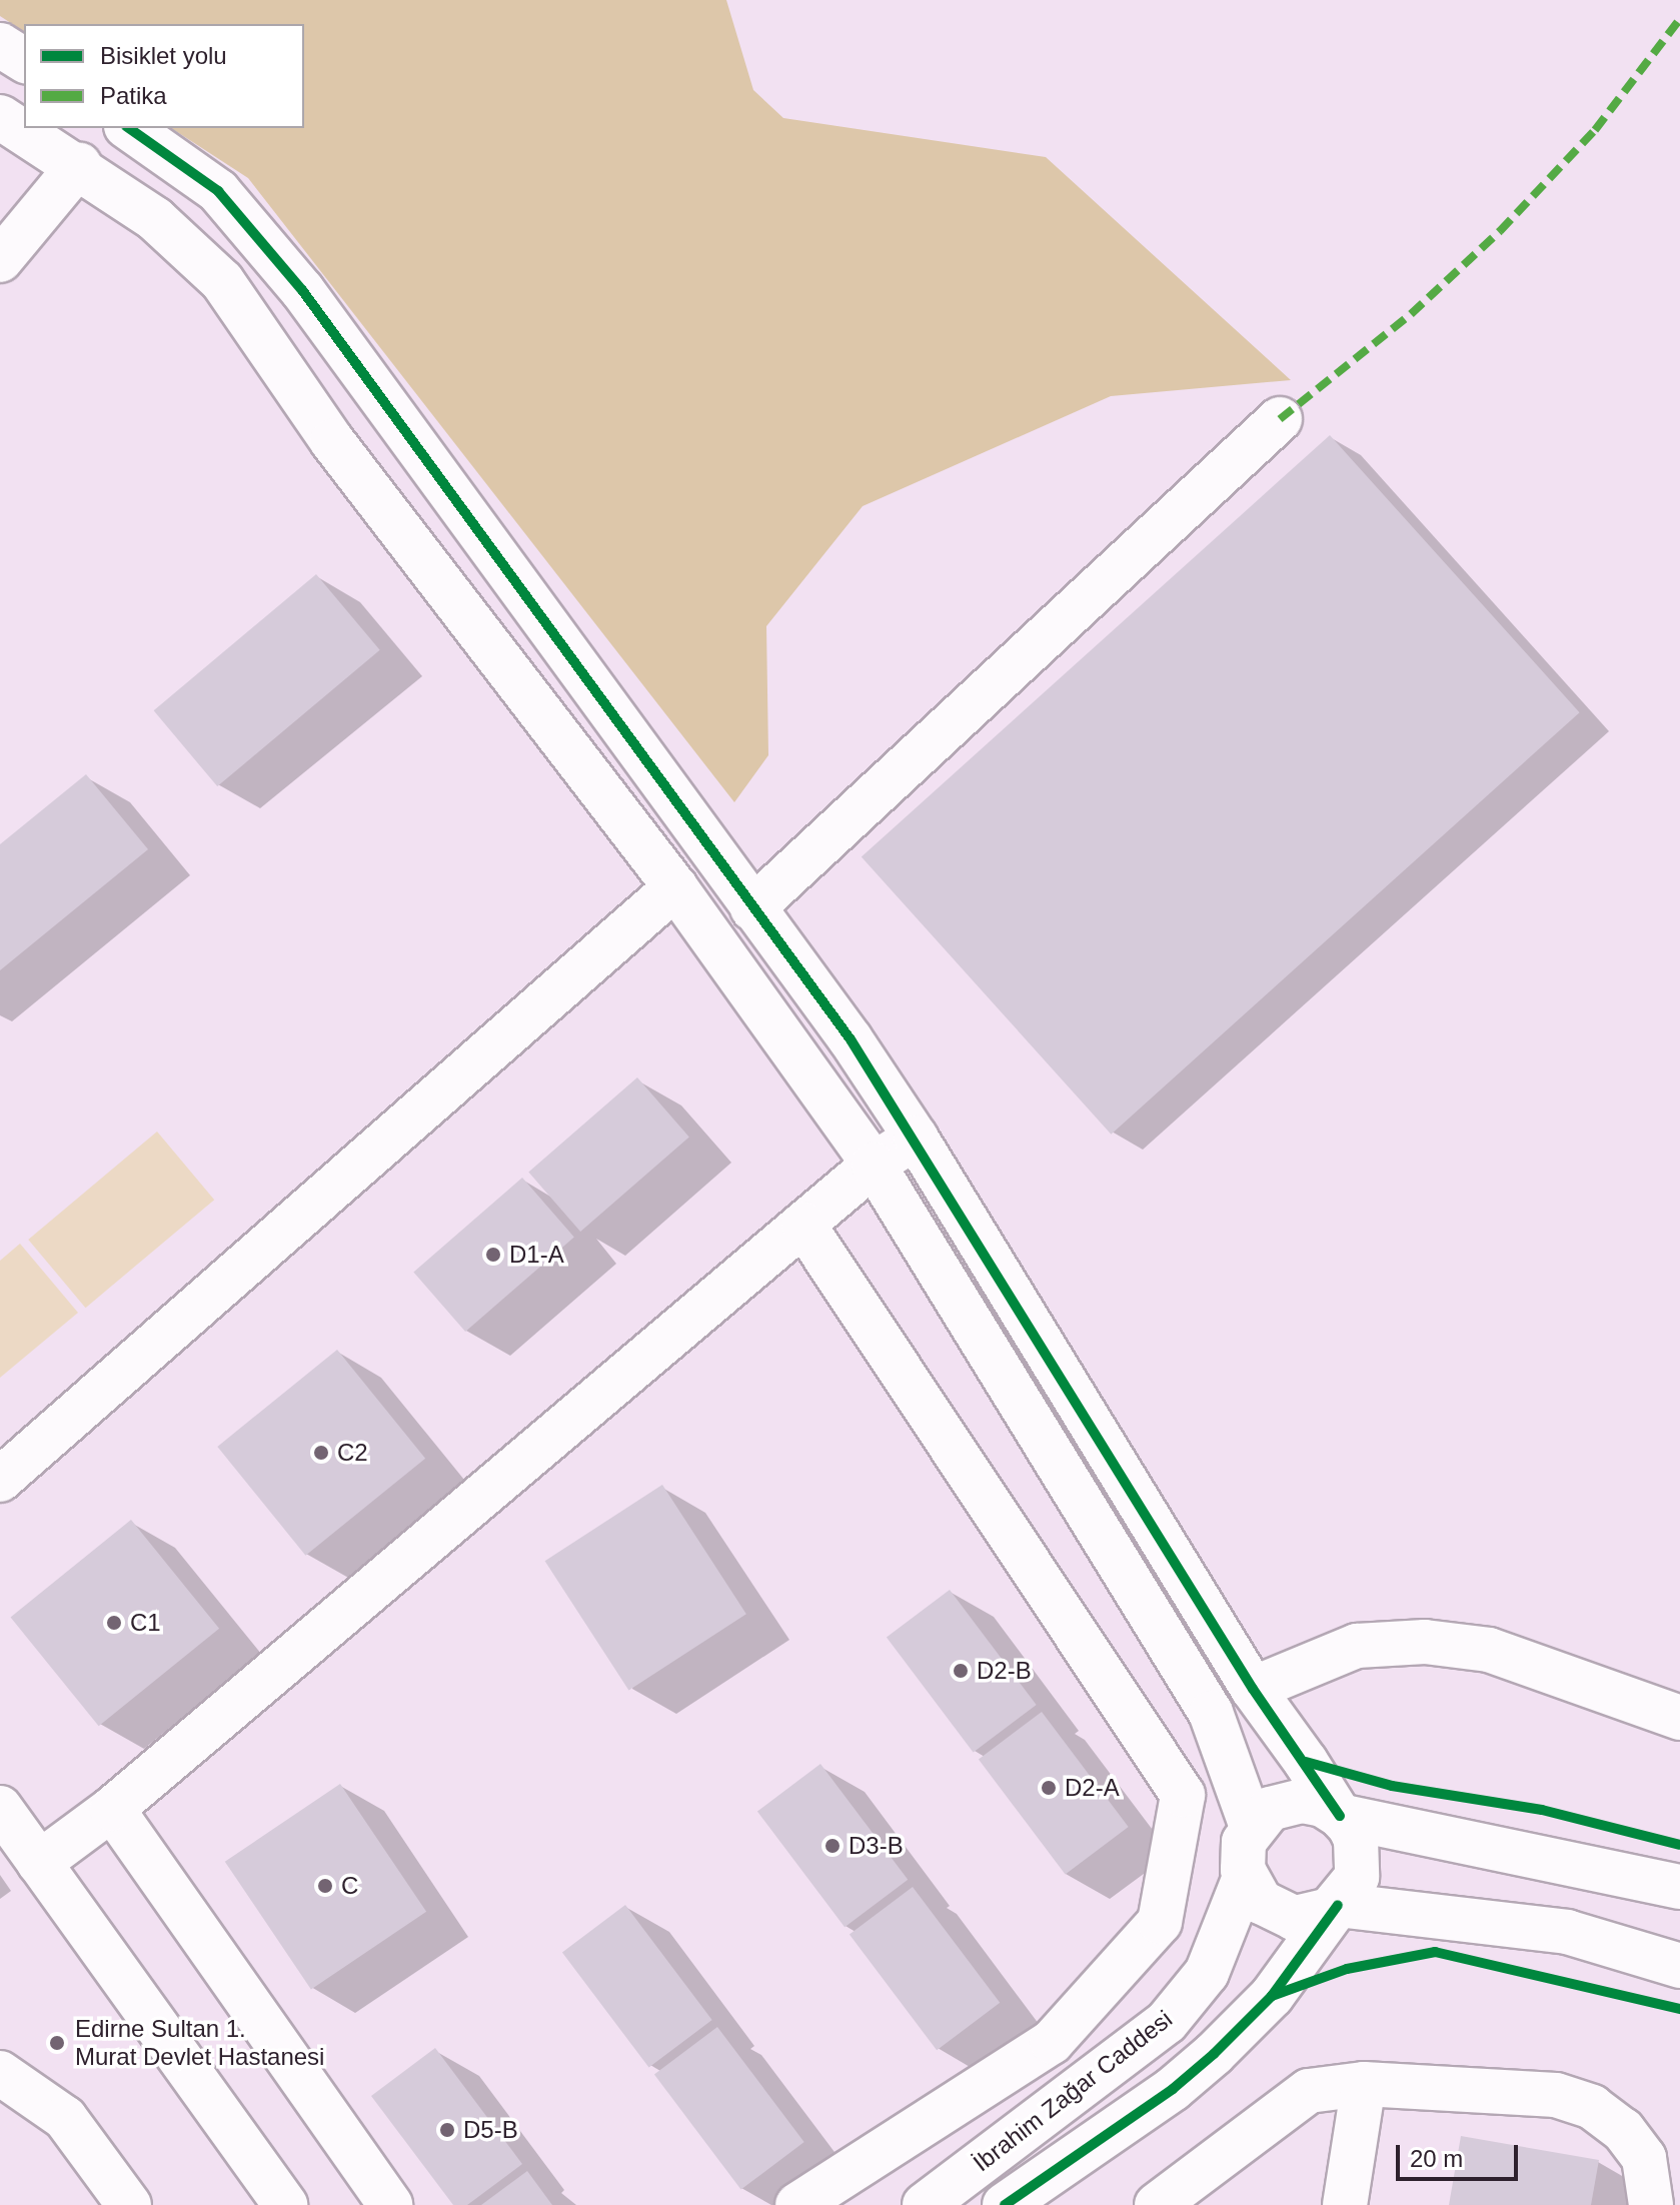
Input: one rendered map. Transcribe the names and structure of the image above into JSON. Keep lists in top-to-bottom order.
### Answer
{
  "streets": {
    "main road": ["İbrahim Zağar Caddesi"]
  },
  "places": [
    "D1-A",
    "C2",
    "C1",
    "D2-B",
    "D2-A",
    "D3-B",
    "C",
    "Edirne Sultan 1. Murat Devlet Hastanesi",
    "D5-B"
  ],
  "legend": ["Bisiklet yolu", "Patika"],
  "scale_bar": "20 m"
}
